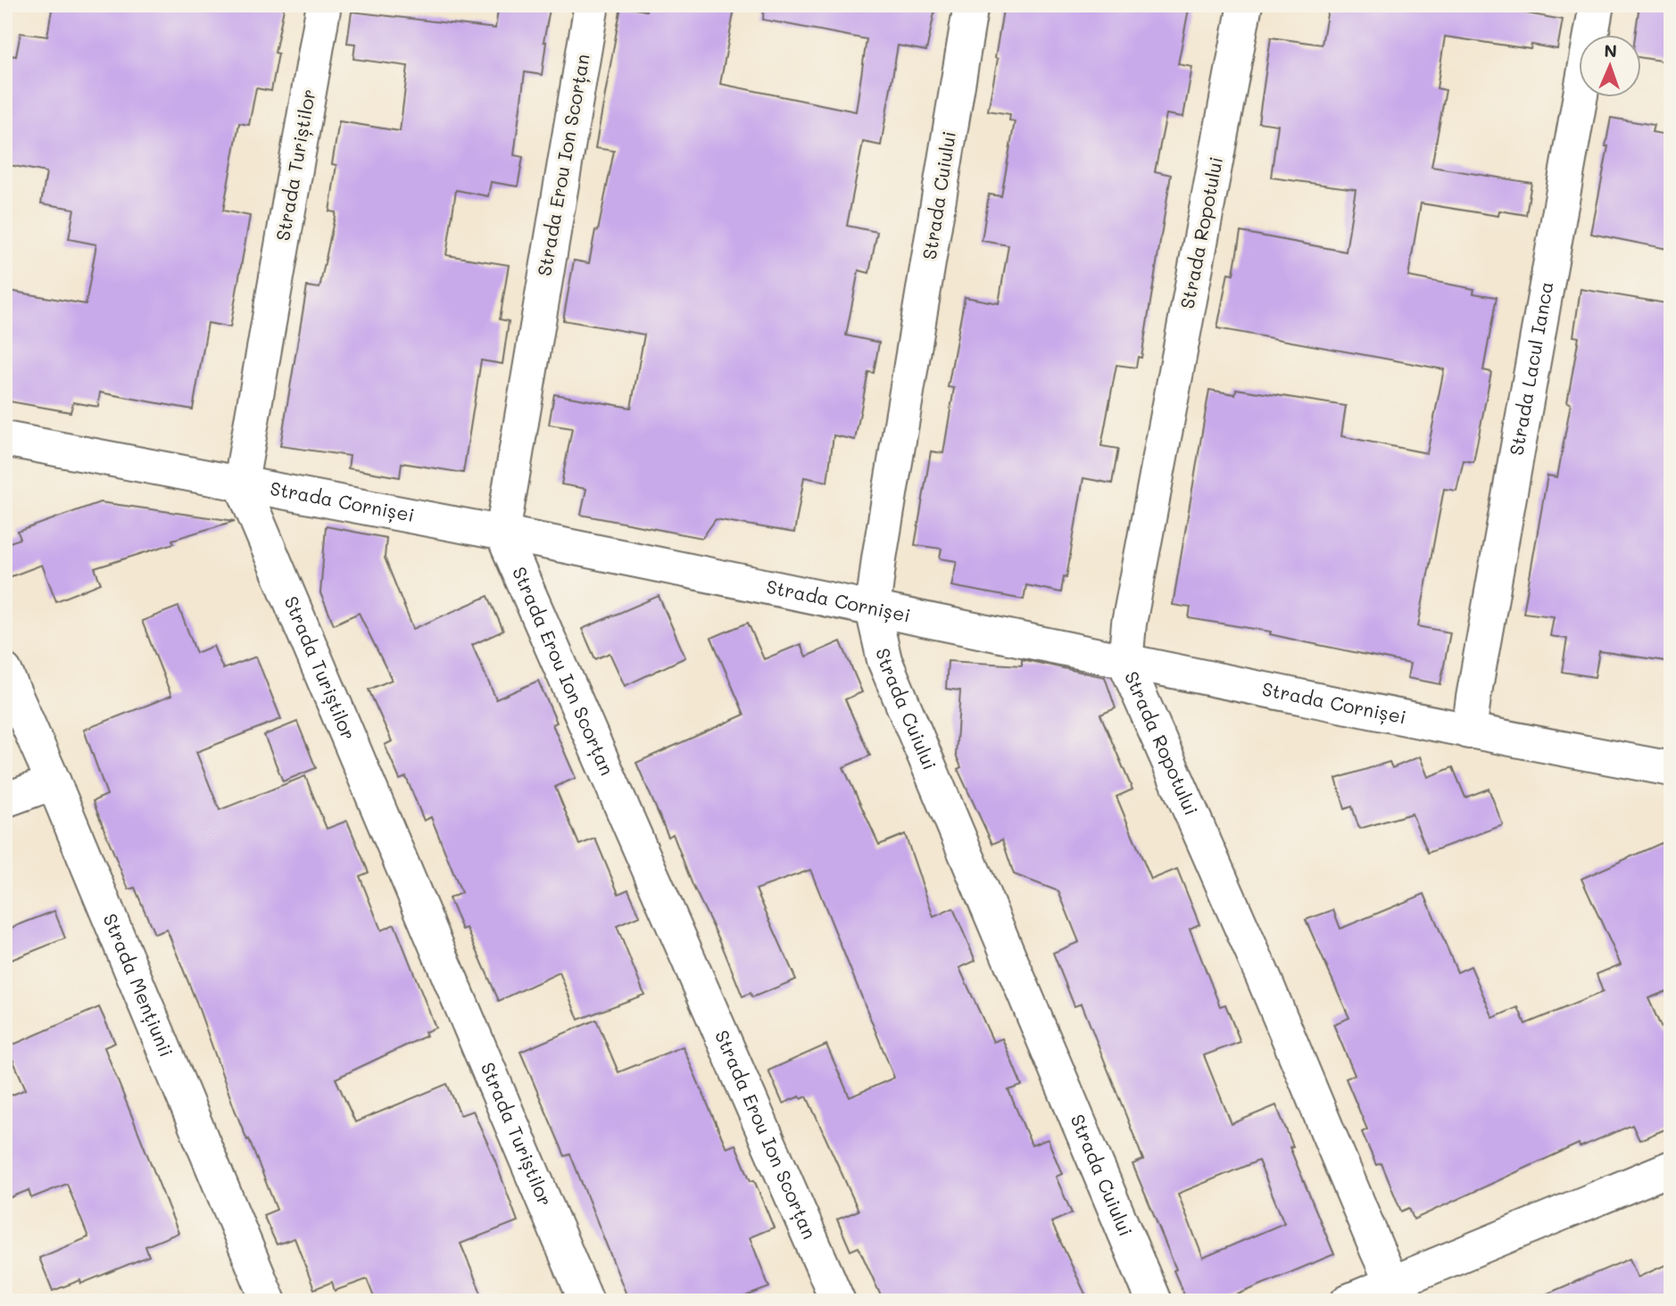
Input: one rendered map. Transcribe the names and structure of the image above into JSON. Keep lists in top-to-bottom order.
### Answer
{
  "streets": {
    "street": [
      "Strada Turiștilor",
      "Strada Erou Ion Scorțan",
      "Strada Cuiului",
      "Strada Ropotului",
      "Strada Lacul Ianca",
      "Strada Cornișei",
      "Strada Mențiunii"
    ]
  },
  "crossings": [
    ["Strada Turiștilor", "Strada Cornișei"],
    ["Strada Erou Ion Scorțan", "Strada Cornișei"],
    ["Strada Cuiului", "Strada Cornișei"],
    ["Strada Ropotului", "Strada Cornișei"],
    ["Strada Lacul Ianca", "Strada Cornișei"]
  ],
  "north": "top"
}
